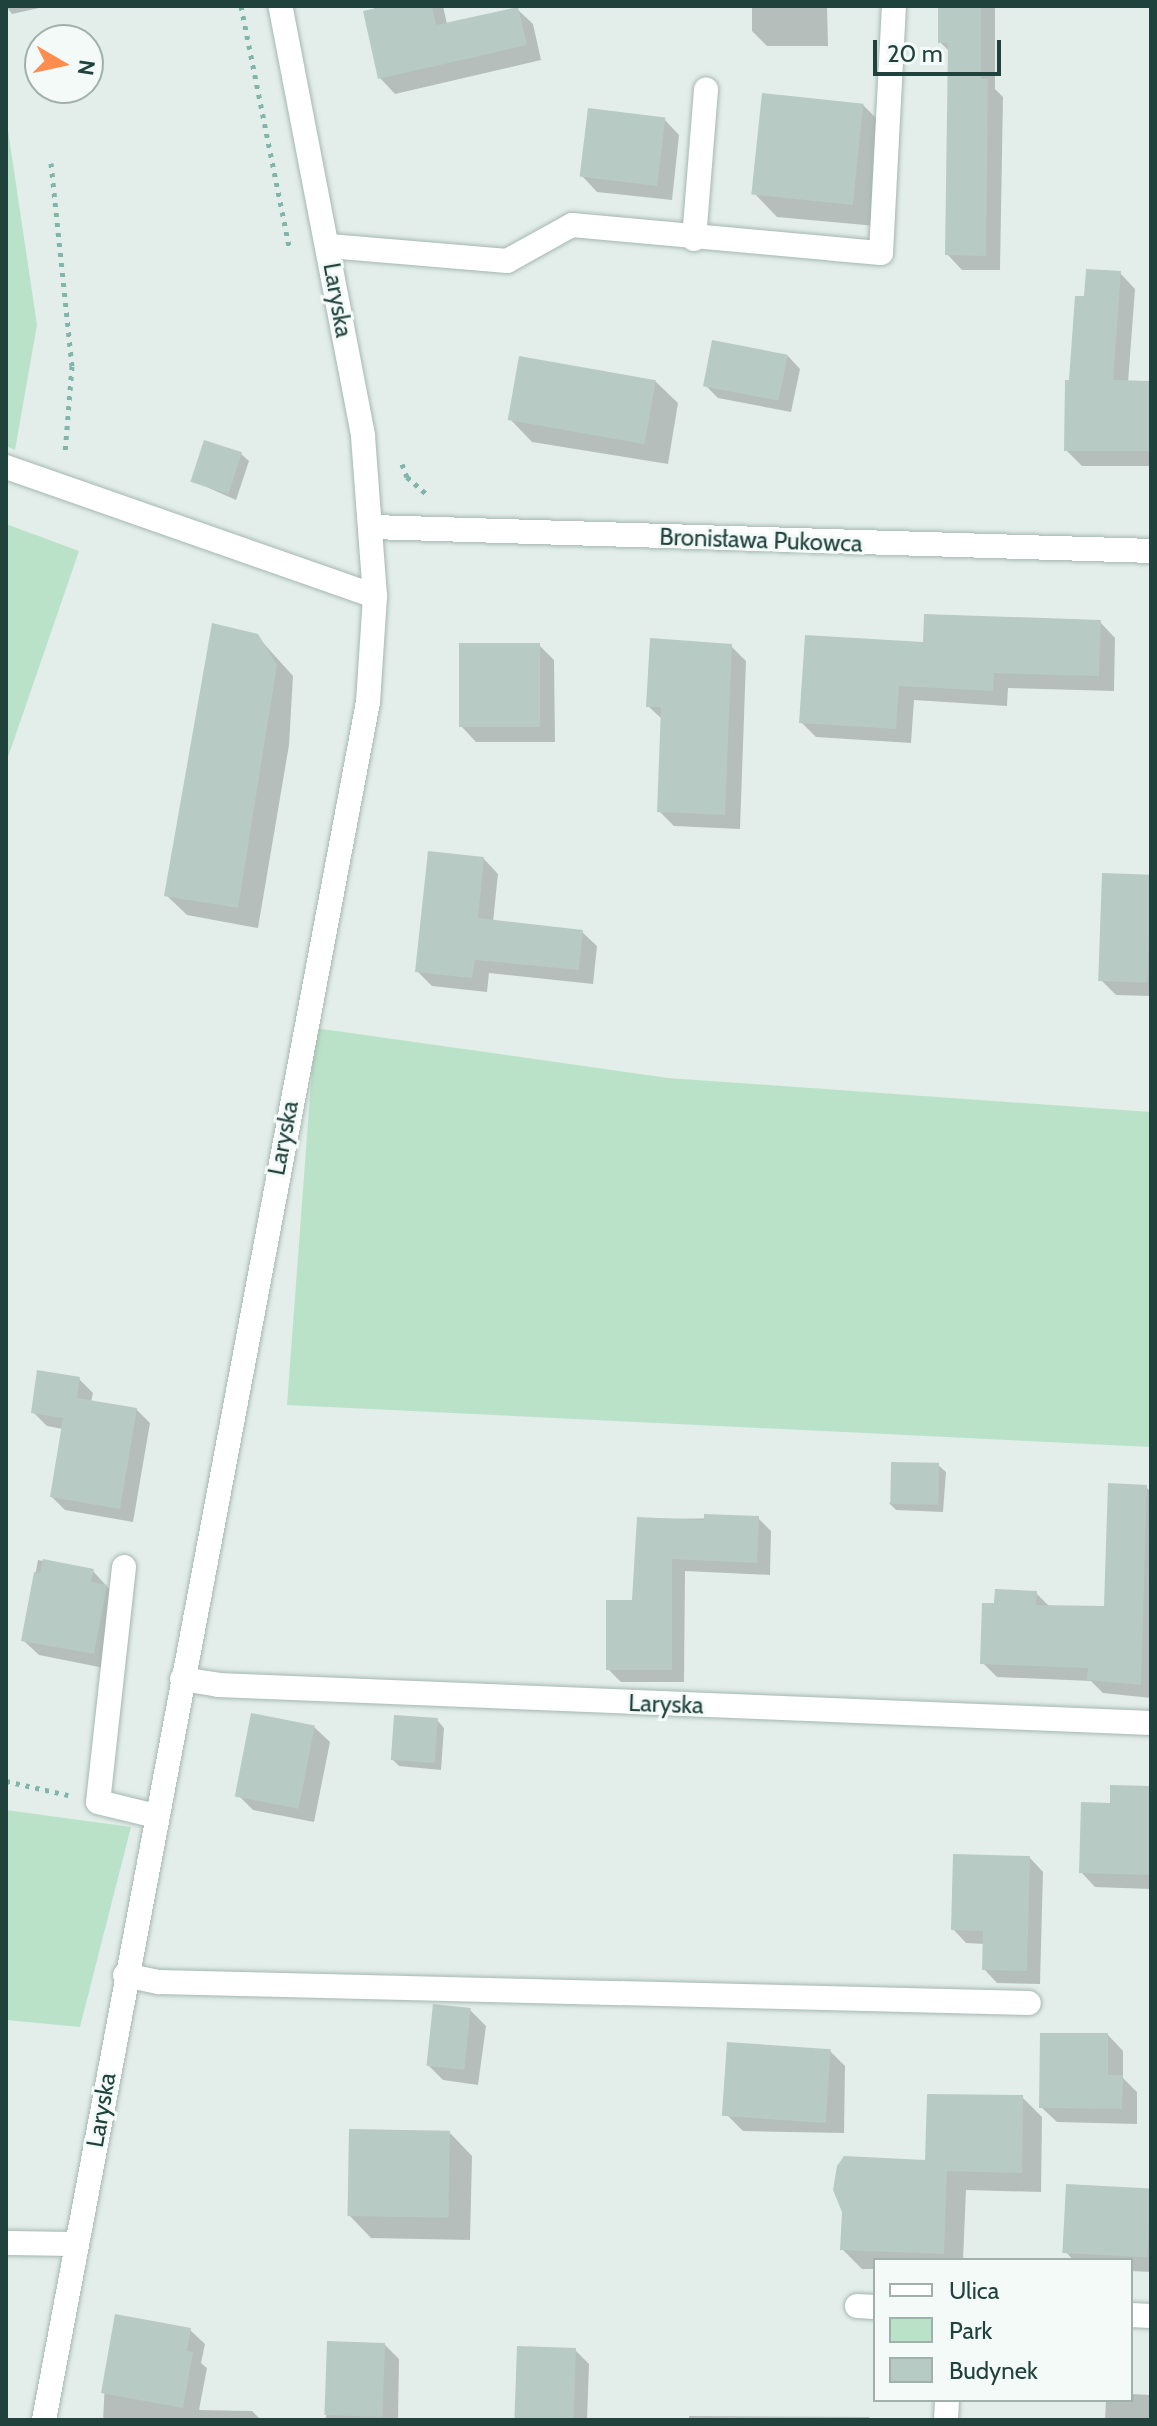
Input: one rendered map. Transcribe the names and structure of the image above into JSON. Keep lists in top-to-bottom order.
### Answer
{
  "streets": {
    "street": ["Laryska", "Bronisława Pukowca"]
  },
  "crossings": [
    ["Laryska", "Bronisława Pukowca"]
  ],
  "legend": ["Ulica", "Park", "Budynek"],
  "scale_bar": "20 m",
  "north": "right"
}
